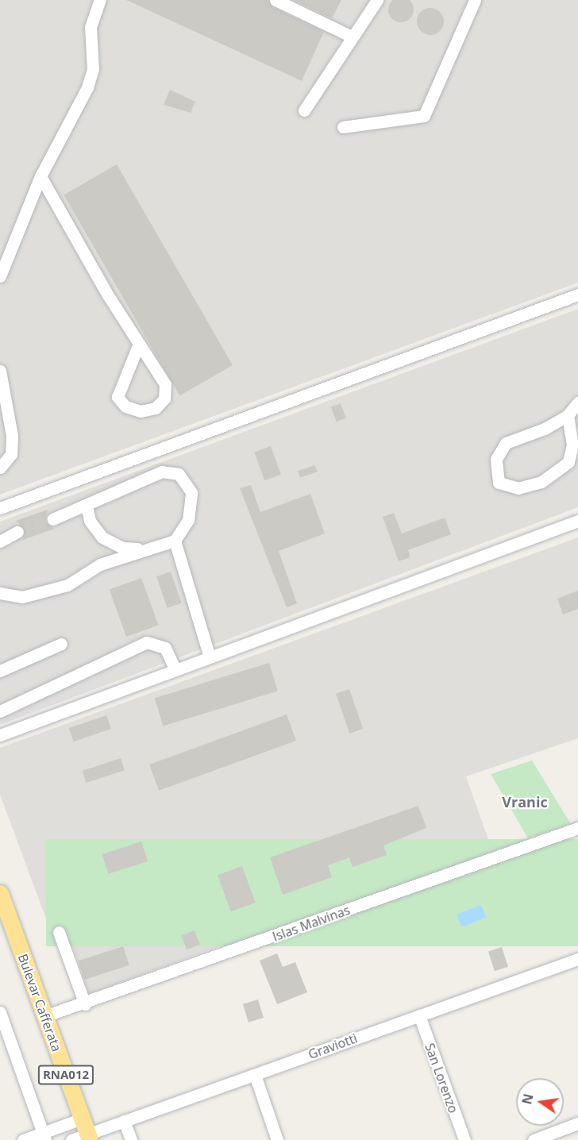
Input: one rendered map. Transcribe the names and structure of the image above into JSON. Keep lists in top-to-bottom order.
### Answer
{
  "streets": {
    "highway": ["Bulevar Cafferata", "RNA012"],
    "street": ["Islas Malvinas", "Graviotti", "San Lorenzo"]
  },
  "crossings": [
    ["Islas Malvinas", "Bulevar Cafferata"],
    ["Bulevar Cafferata", "Graviotti"],
    ["Graviotti", "San Lorenzo"]
  ],
  "districts": ["Vranic"],
  "north": "left"
}
